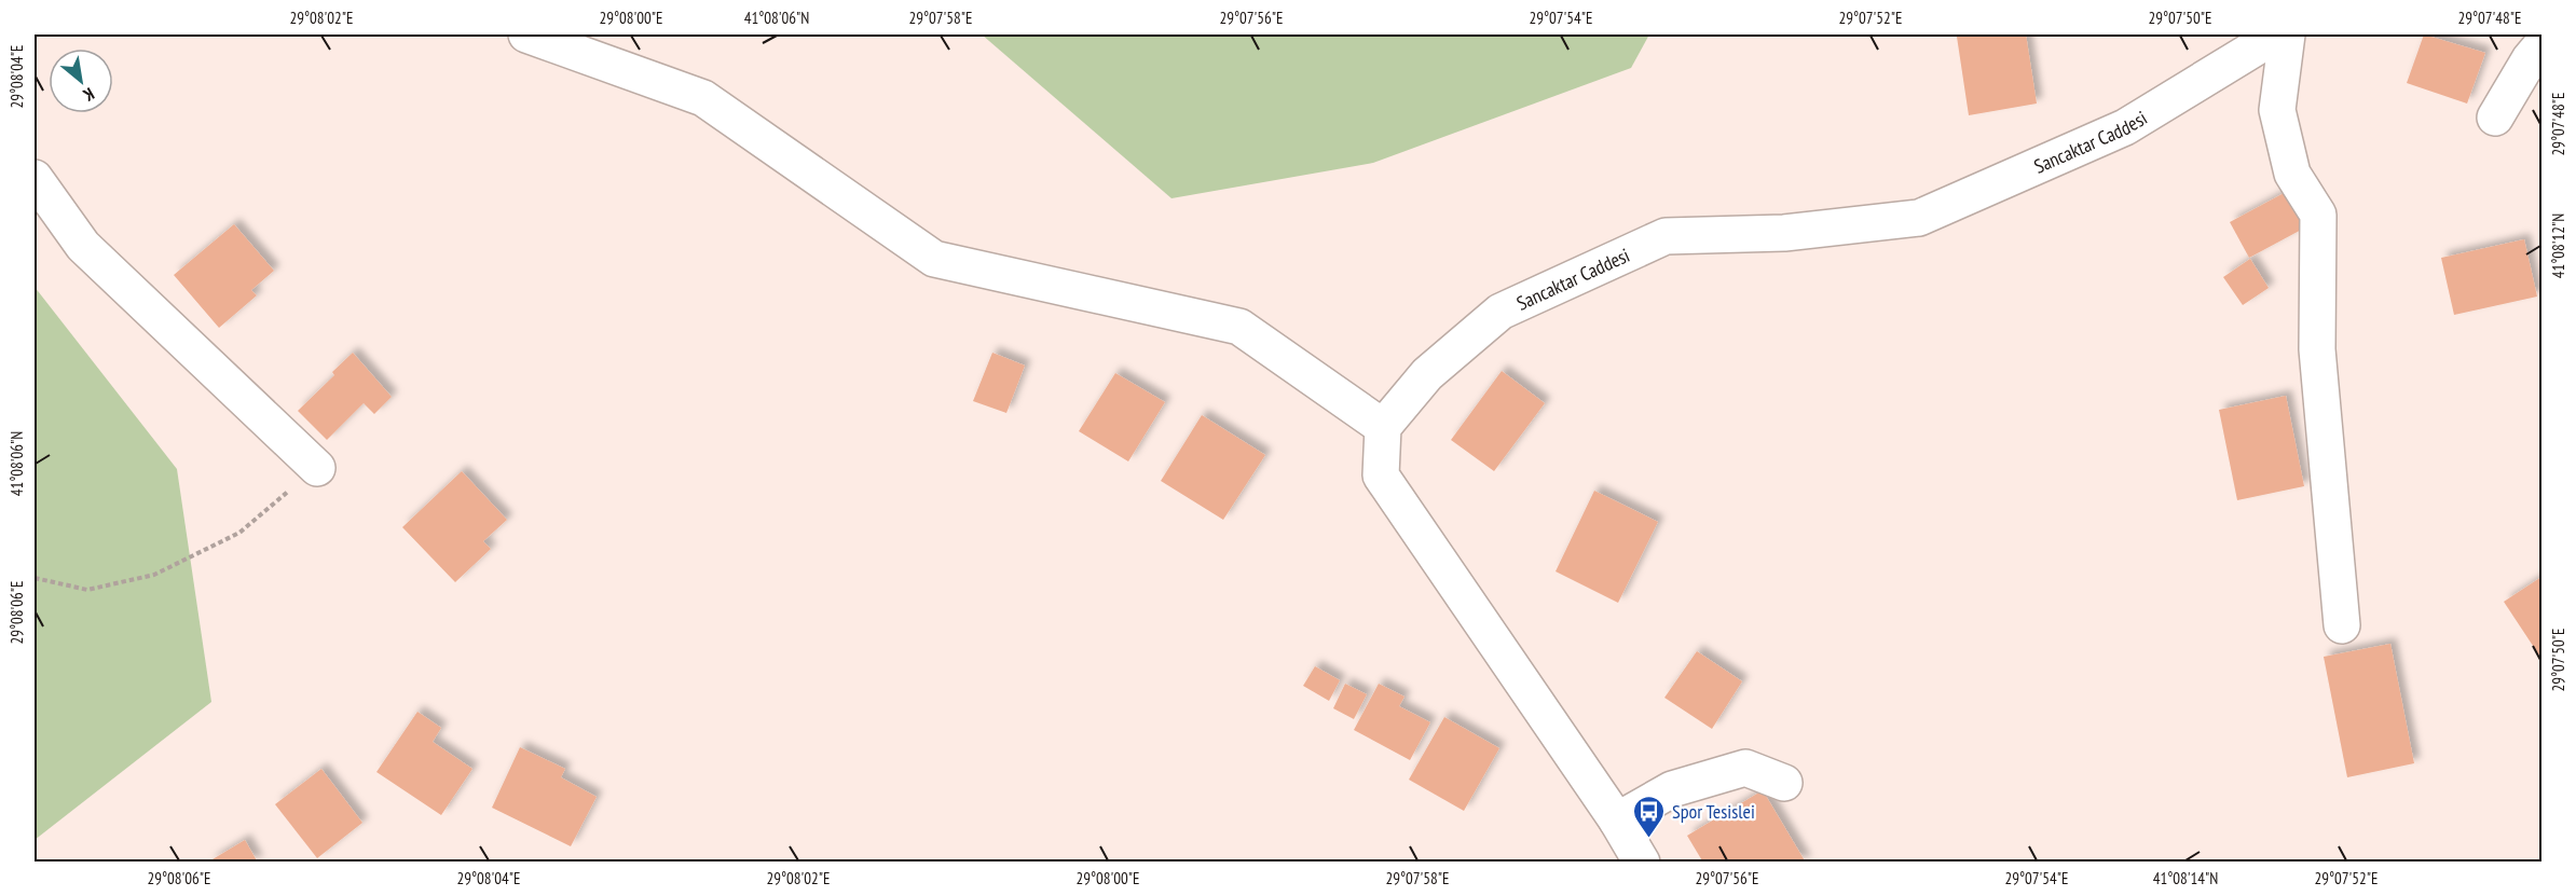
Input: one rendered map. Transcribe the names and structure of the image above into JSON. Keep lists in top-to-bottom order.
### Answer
{
  "streets": {
    "street": ["Sancaktar Caddesi"]
  },
  "places": {
    "bus stop": ["Spor Tesislei"]
  },
  "north": "bottom right",
  "coordinates": [
    "29°08'02\"E",
    "29°08'00\"E",
    "41°08'06\"N",
    "29°07'58\"E",
    "29°07'56\"E",
    "29°07'54\"E",
    "29°07'52\"E",
    "29°07'50\"E",
    "29°07'48\"E",
    "29°08'04\"E",
    "41°08'12\"N",
    "29°08'06\"E",
    "41°08'14\"N"
  ]
}
